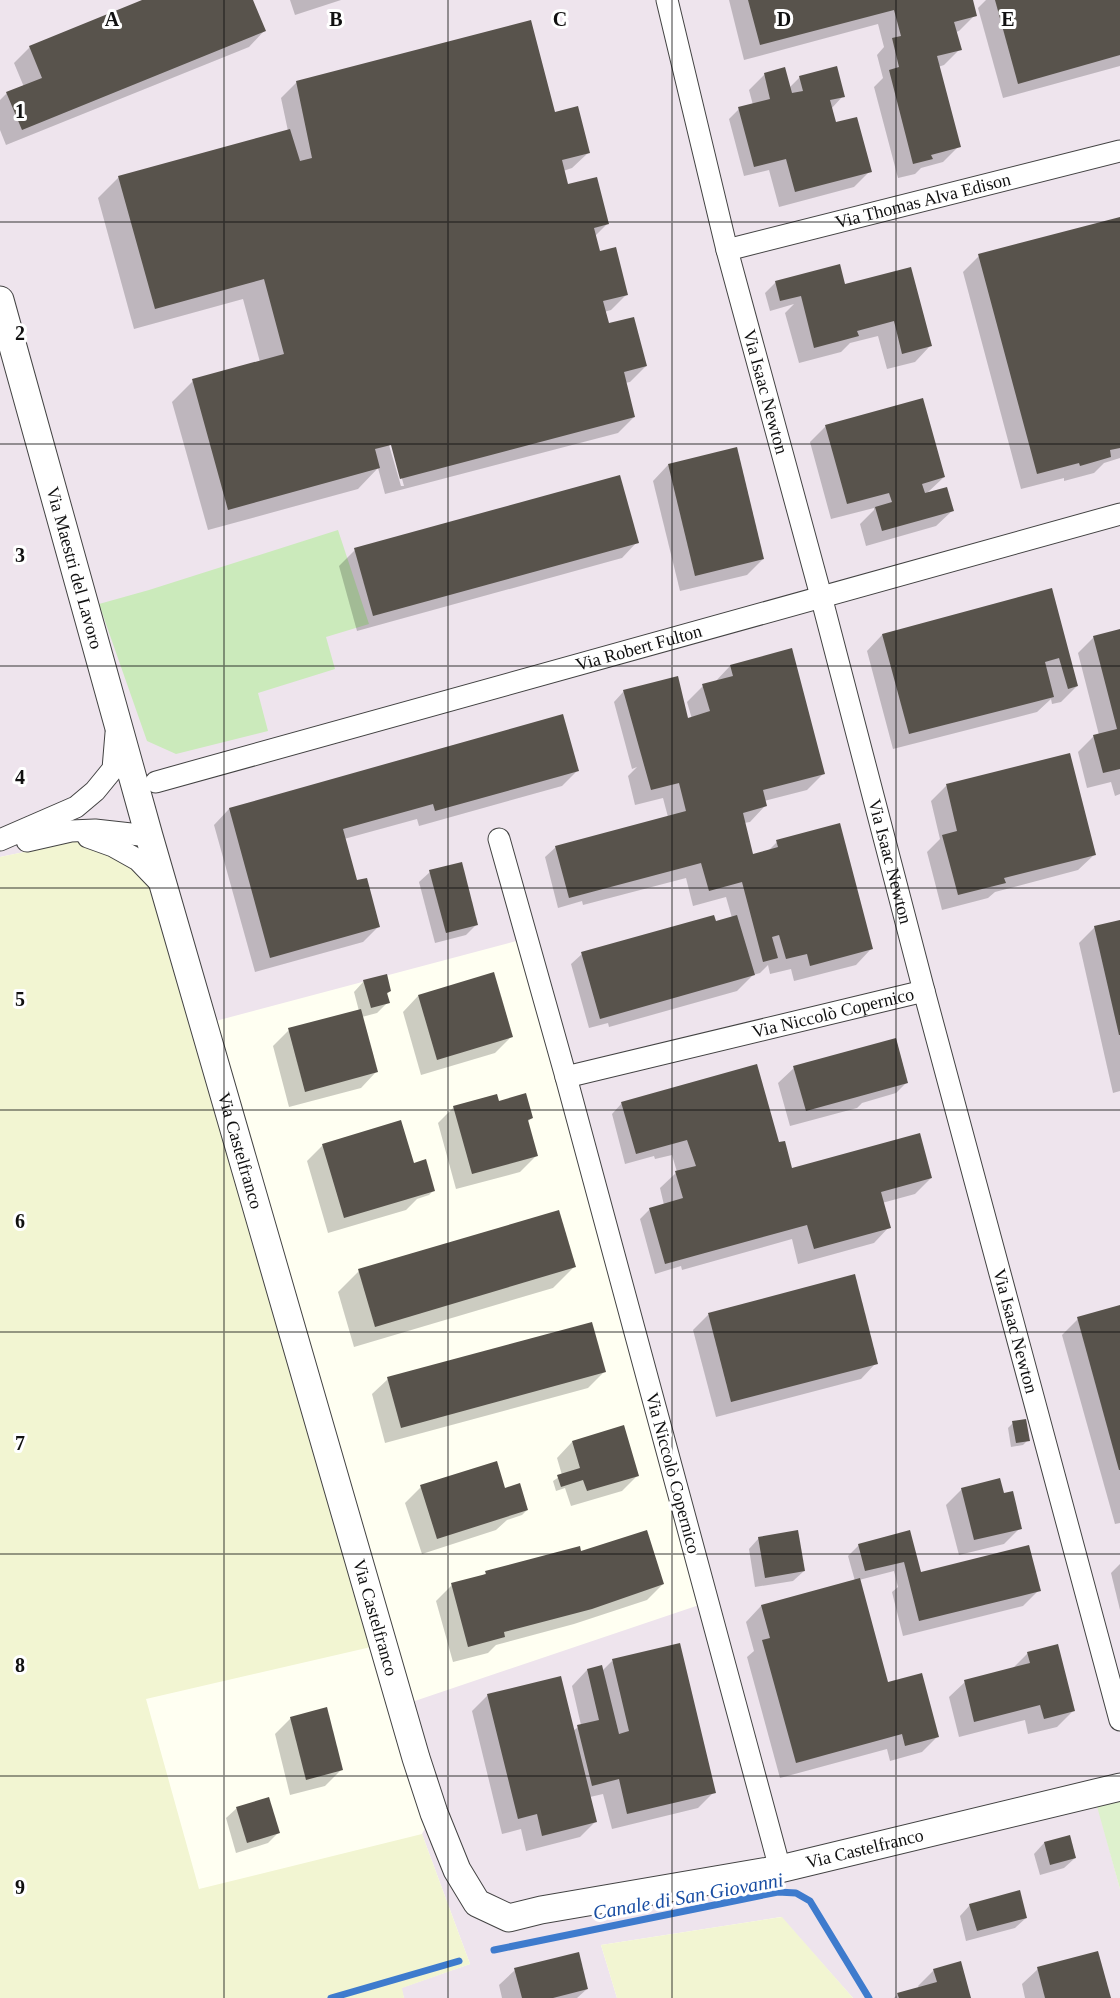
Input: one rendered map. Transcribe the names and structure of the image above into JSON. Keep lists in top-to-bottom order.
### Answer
{
  "streets": {
    "street": [
      "Via Thomas Alva Edison",
      "Via Isaac Newton",
      "Via Maestri del Lavoro",
      "Via Robert Fulton",
      "Via Niccolò Copernico",
      "Via Castelfranco"
    ]
  },
  "crossings": [
    ["Via Thomas Alva Edison", "Via Isaac Newton"],
    ["Via Isaac Newton", "Via Robert Fulton"],
    ["Via Isaac Newton", "Via Niccolò Copernico"],
    ["Via Maestri del Lavoro", "Via Castelfranco"],
    ["Via Niccolò Copernico", "Via Castelfranco"]
  ],
  "water": ["Canale di San Giovanni"],
  "grid": {
    "columns": [
      "A",
      "B",
      "C",
      "D",
      "E"
    ],
    "rows": [
      "1",
      "2",
      "3",
      "4",
      "5",
      "6",
      "7",
      "8",
      "9"
    ]
  }
}
